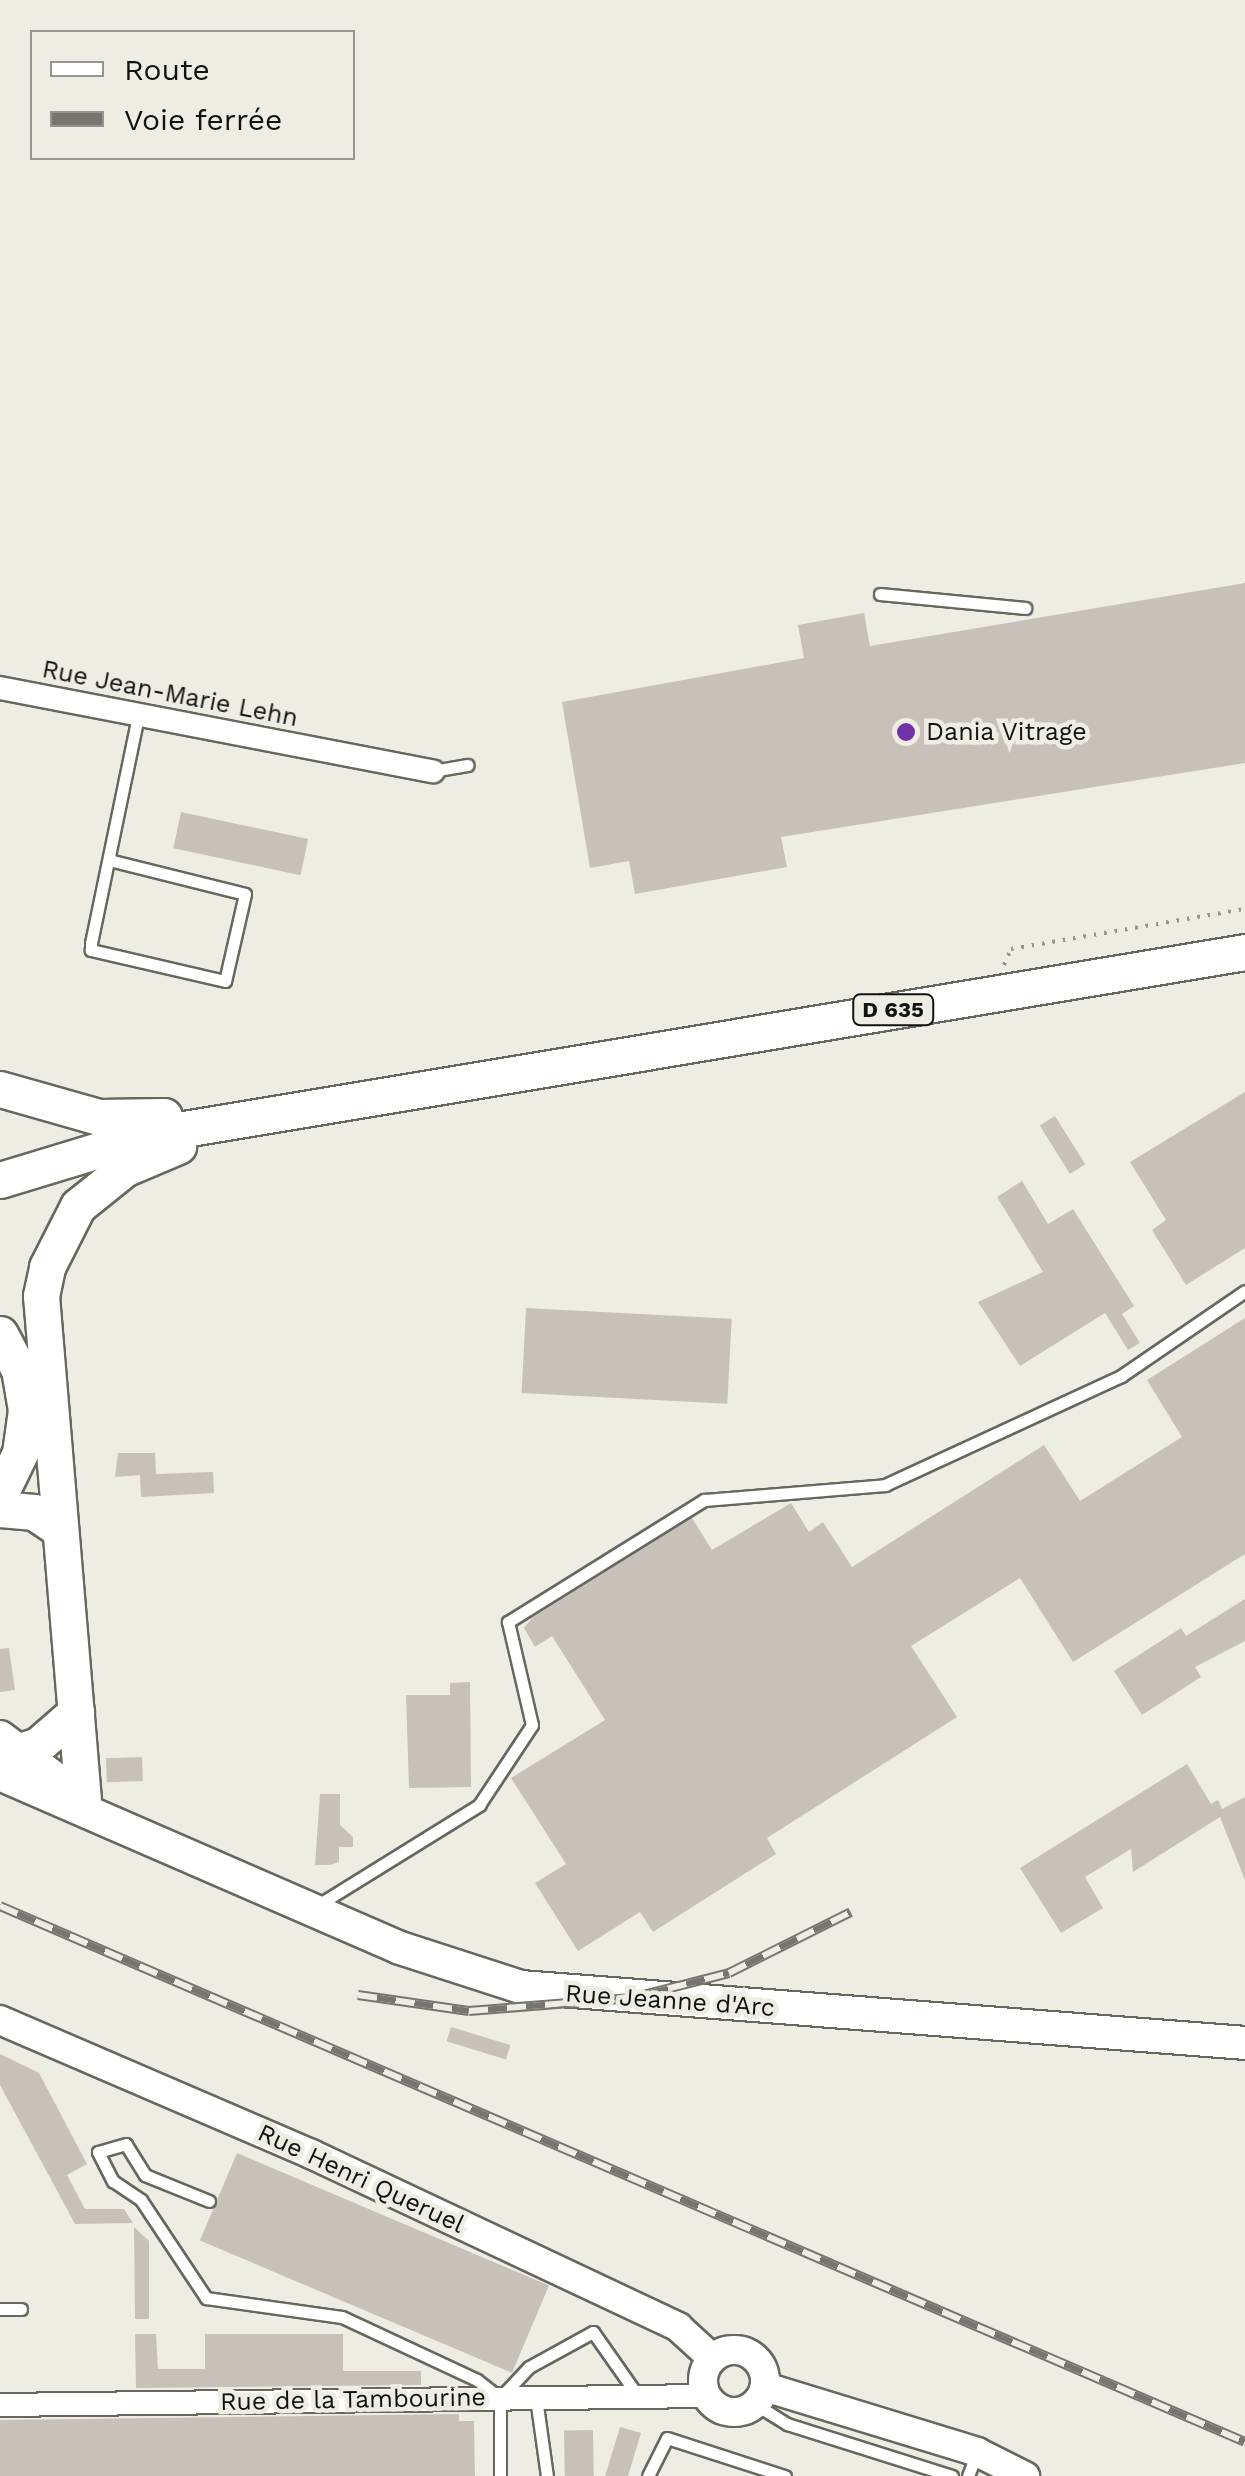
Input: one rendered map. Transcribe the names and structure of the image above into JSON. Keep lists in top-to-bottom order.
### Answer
{
  "streets": {
    "main road": ["D 635", "Rue Jeanne d'Arc"],
    "street": ["Rue Jean-Marie Lehn", "Rue Henri Queruel", "Rue de la Tambourine"]
  },
  "crossings": [
    ["Rue Henri Queruel", "Rue de la Tambourine"]
  ],
  "places": ["Dania Vitrage"],
  "legend": ["Route", "Voie ferrée"]
}
